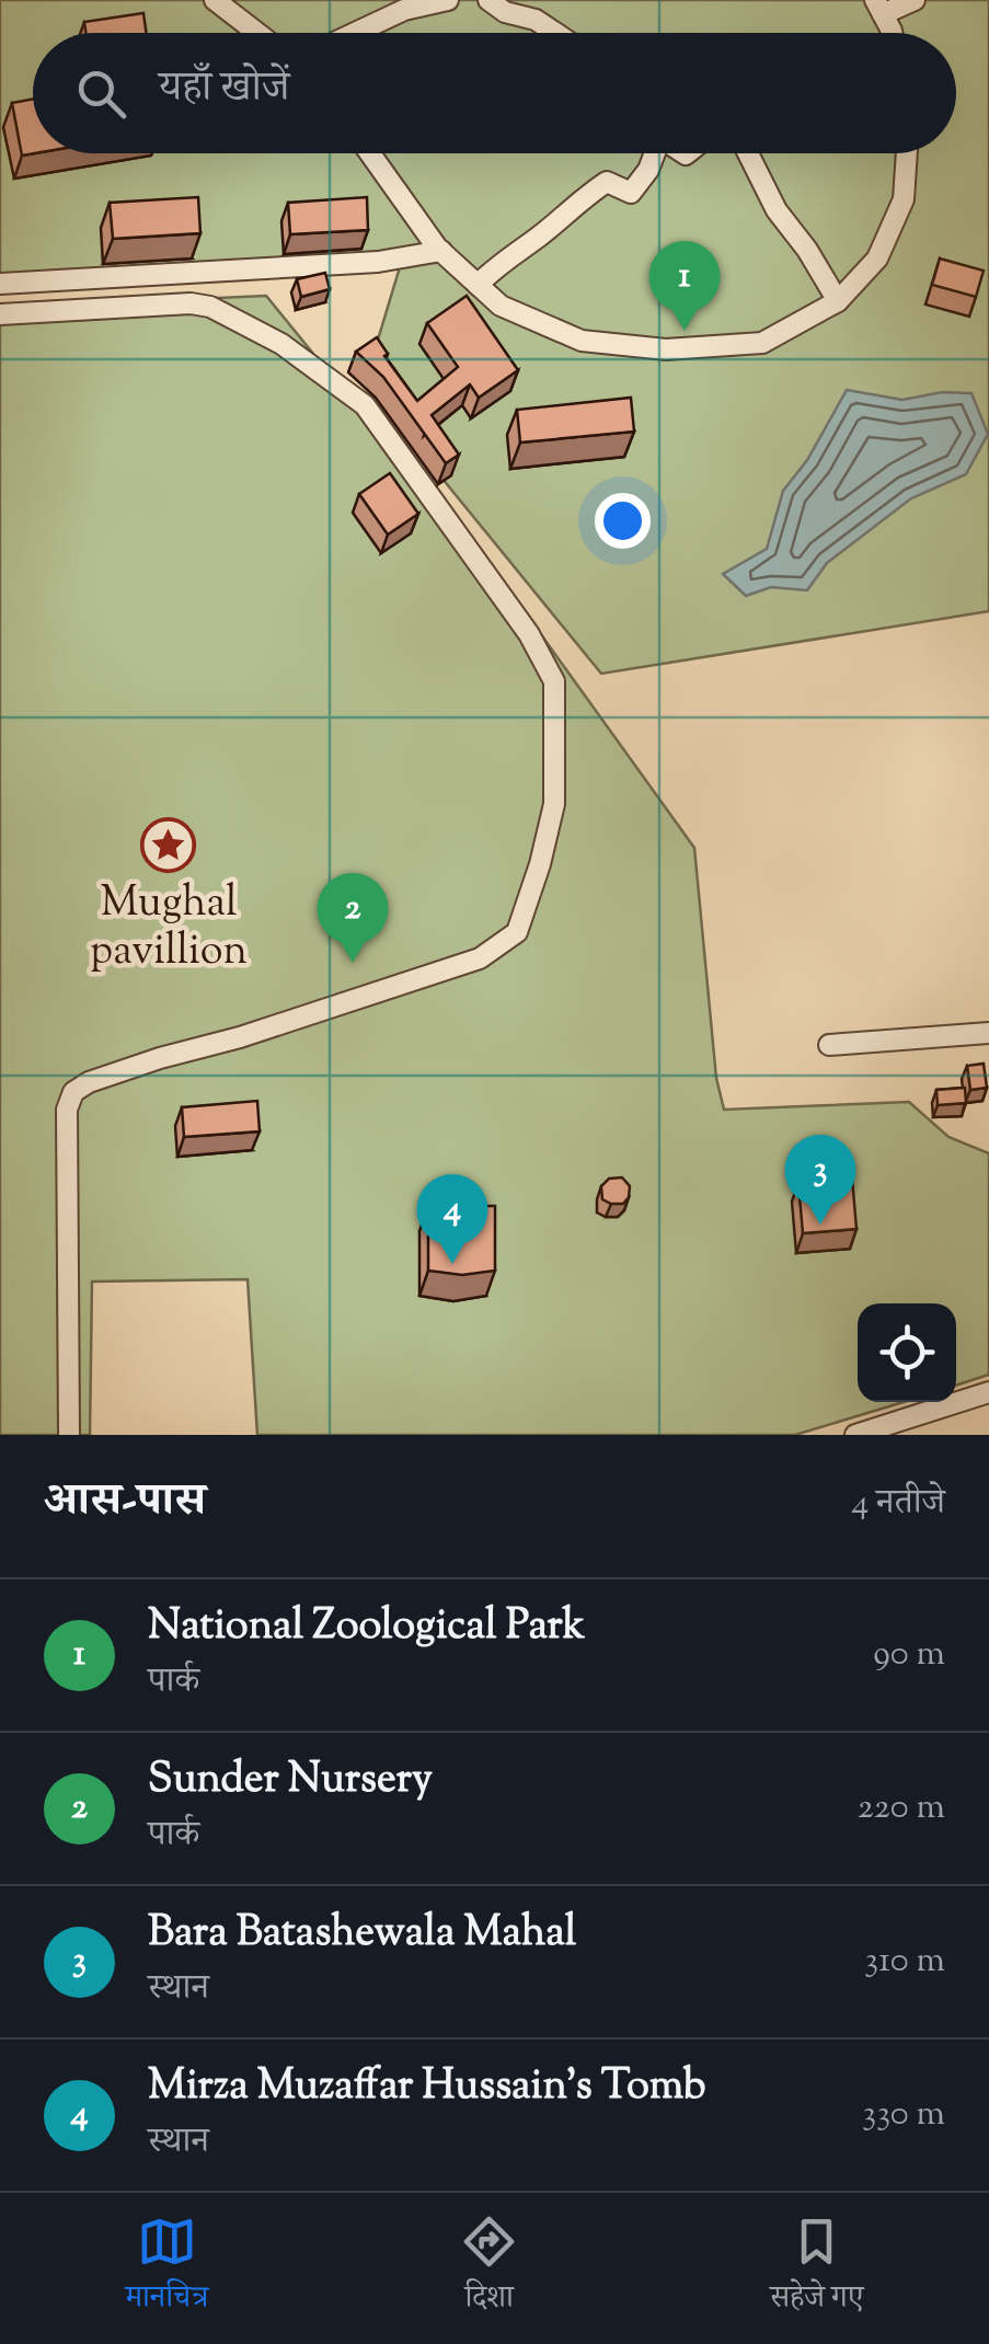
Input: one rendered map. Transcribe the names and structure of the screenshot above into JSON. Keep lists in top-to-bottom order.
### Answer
{
  "places": {
    "place": ["Mughal pavillion"]
  },
  "page": {
    "search": "यहाँ खोजें",
    "pins": [
      "1",
      "2",
      "3",
      "4"
    ],
    "heading": ["आस-पास", "4 नतीजे"],
    "list": [
      {
        "mark": "1",
        "name": "National Zoological Park",
        "note": "पार्क",
        "value": "90 m"
      },
      {
        "mark": "2",
        "name": "Sunder Nursery",
        "note": "पार्क",
        "value": "220 m"
      },
      {
        "mark": "3",
        "name": "Bara Batashewala Mahal",
        "note": "स्थान",
        "value": "310 m"
      },
      {
        "mark": "4",
        "name": "Mirza Muzaffar Hussain’s Tomb",
        "note": "स्थान",
        "value": "330 m"
      }
    ],
    "nav": ["मानचित्र", "दिशा", "सहेजे गए"]
  }
}
